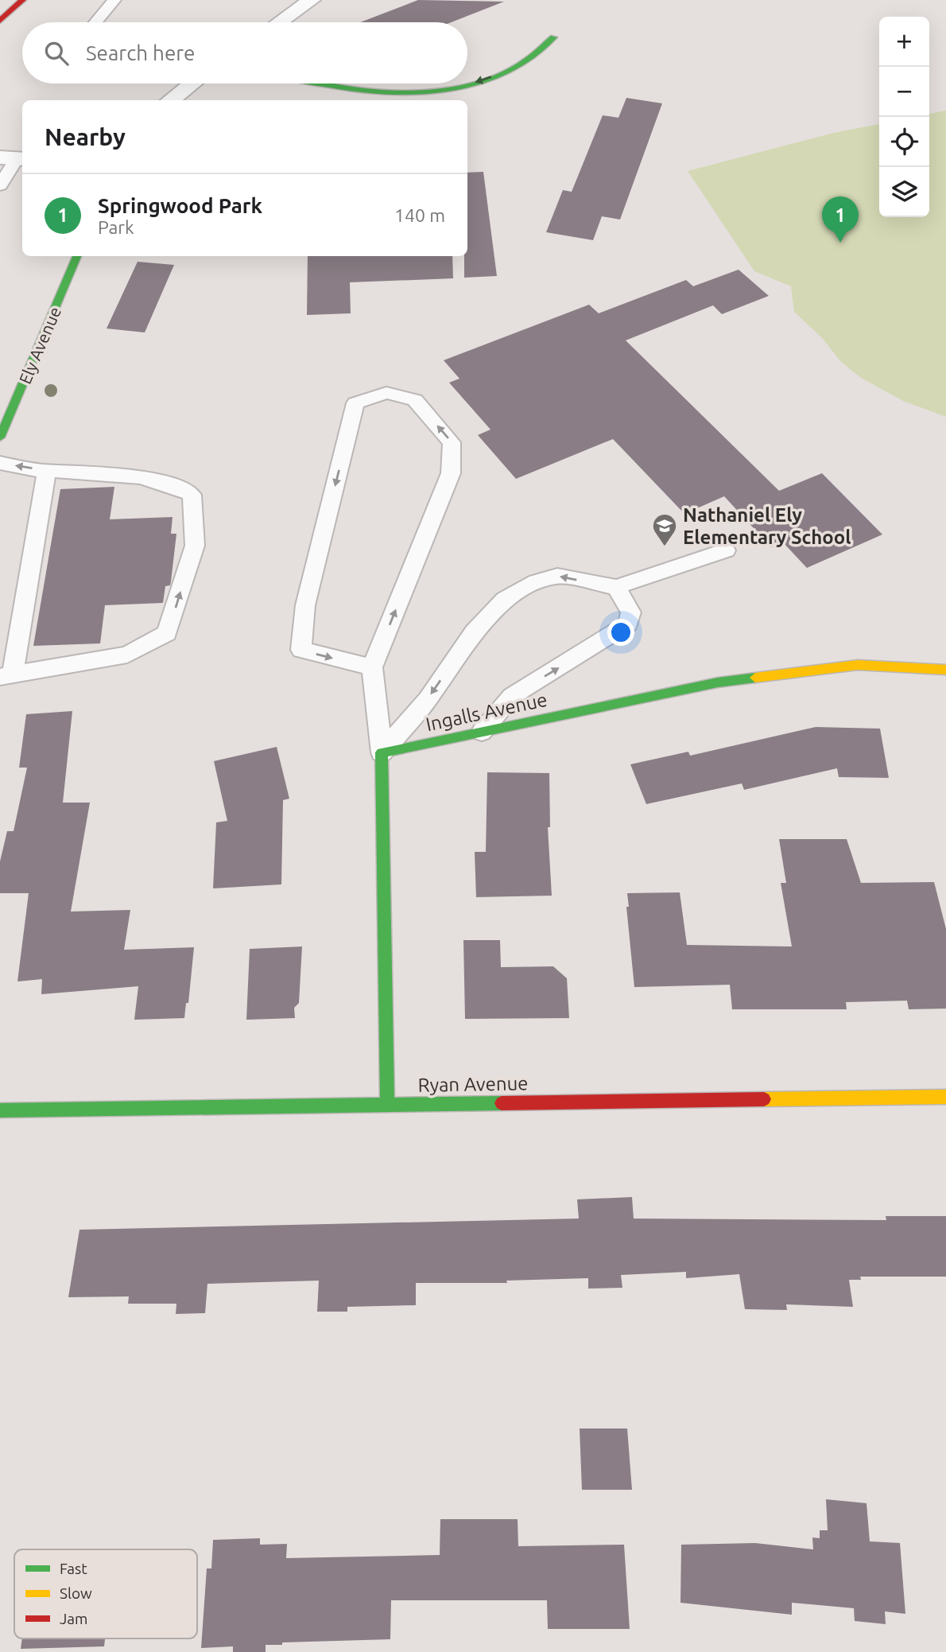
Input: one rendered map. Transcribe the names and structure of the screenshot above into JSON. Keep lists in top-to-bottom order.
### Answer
{
  "streets": {
    "street": ["Ely Avenue", "Ingalls Avenue", "Ryan Avenue"]
  },
  "places": {
    "school or university": ["Nathaniel Ely Elementary School"]
  },
  "legend": ["Fast", "Slow", "Jam"],
  "page": {
    "map_buttons": ["+", "−"],
    "search": "Search here",
    "heading": "Nearby",
    "list": [
      {
        "mark": "1",
        "name": "Springwood Park",
        "note": "Park",
        "value": "140 m"
      }
    ],
    "pins": "1"
  }
}
